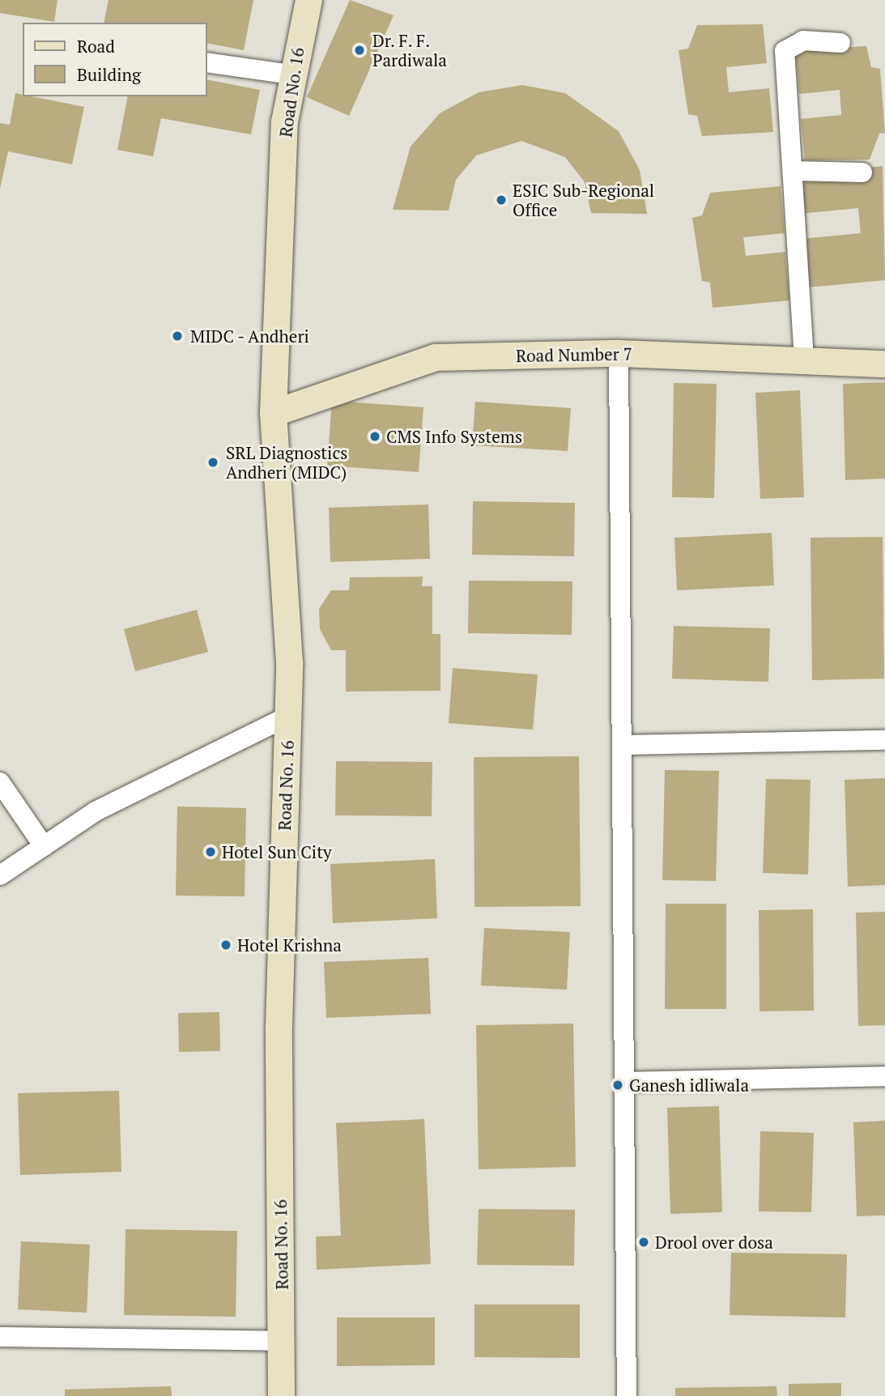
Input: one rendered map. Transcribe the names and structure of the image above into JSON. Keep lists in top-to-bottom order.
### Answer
{
  "streets": {
    "street": ["Road No. 16", "Road Number 7"]
  },
  "crossings": [
    ["Road No. 16", "Road Number 7"]
  ],
  "places": [
    "Dr. F. F. Pardiwala",
    "ESIC Sub-Regional Office",
    "MIDC - Andheri",
    "CMS Info Systems",
    "SRL Diagnostics Andheri (MIDC)",
    "Hotel Sun City",
    "Hotel Krishna",
    "Ganesh idliwala",
    "Drool over dosa"
  ],
  "legend": ["Road", "Building"]
}
